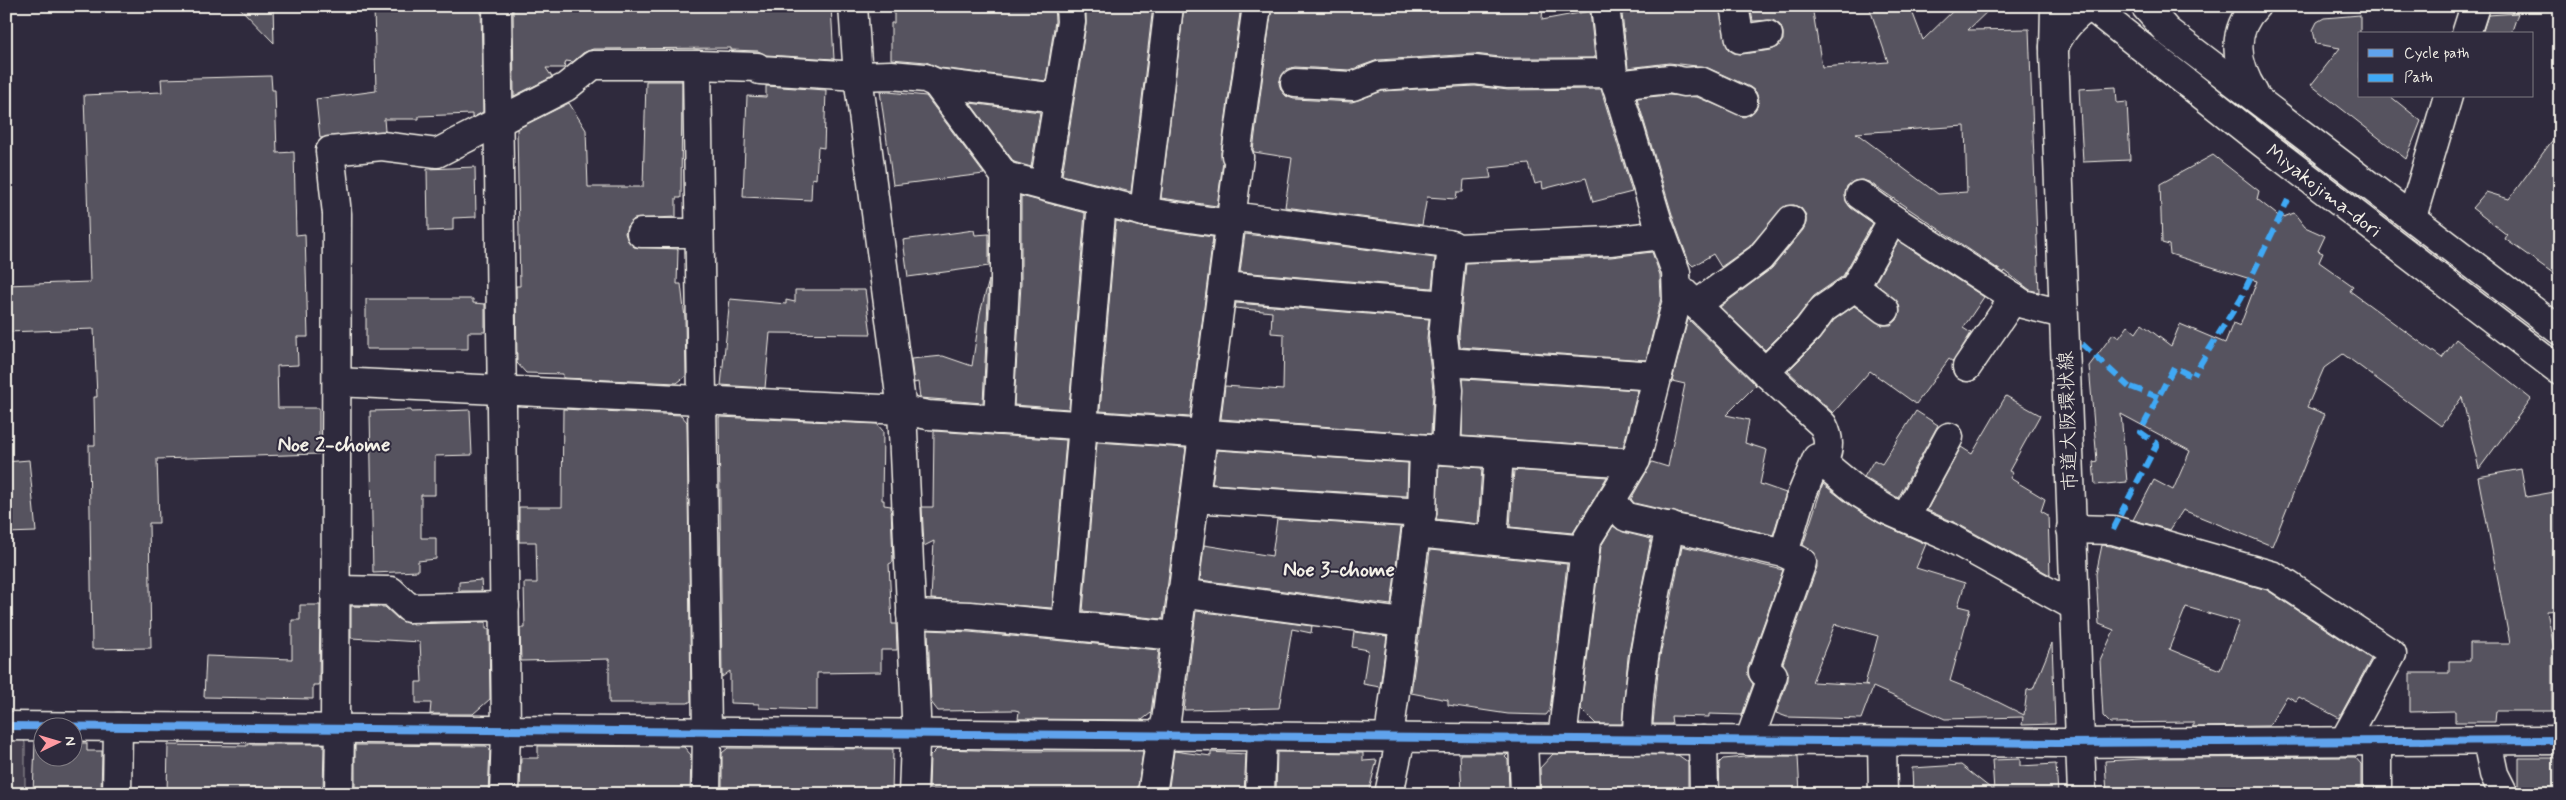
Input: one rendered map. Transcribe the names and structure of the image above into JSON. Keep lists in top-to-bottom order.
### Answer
{
  "streets": {
    "street": ["Miyakojima-dori", "市道大阪環状線"]
  },
  "districts": ["Noe 2-chome", "Noe 3-chome"],
  "legend": ["Cycle path", "Path"],
  "north": "right"
}
